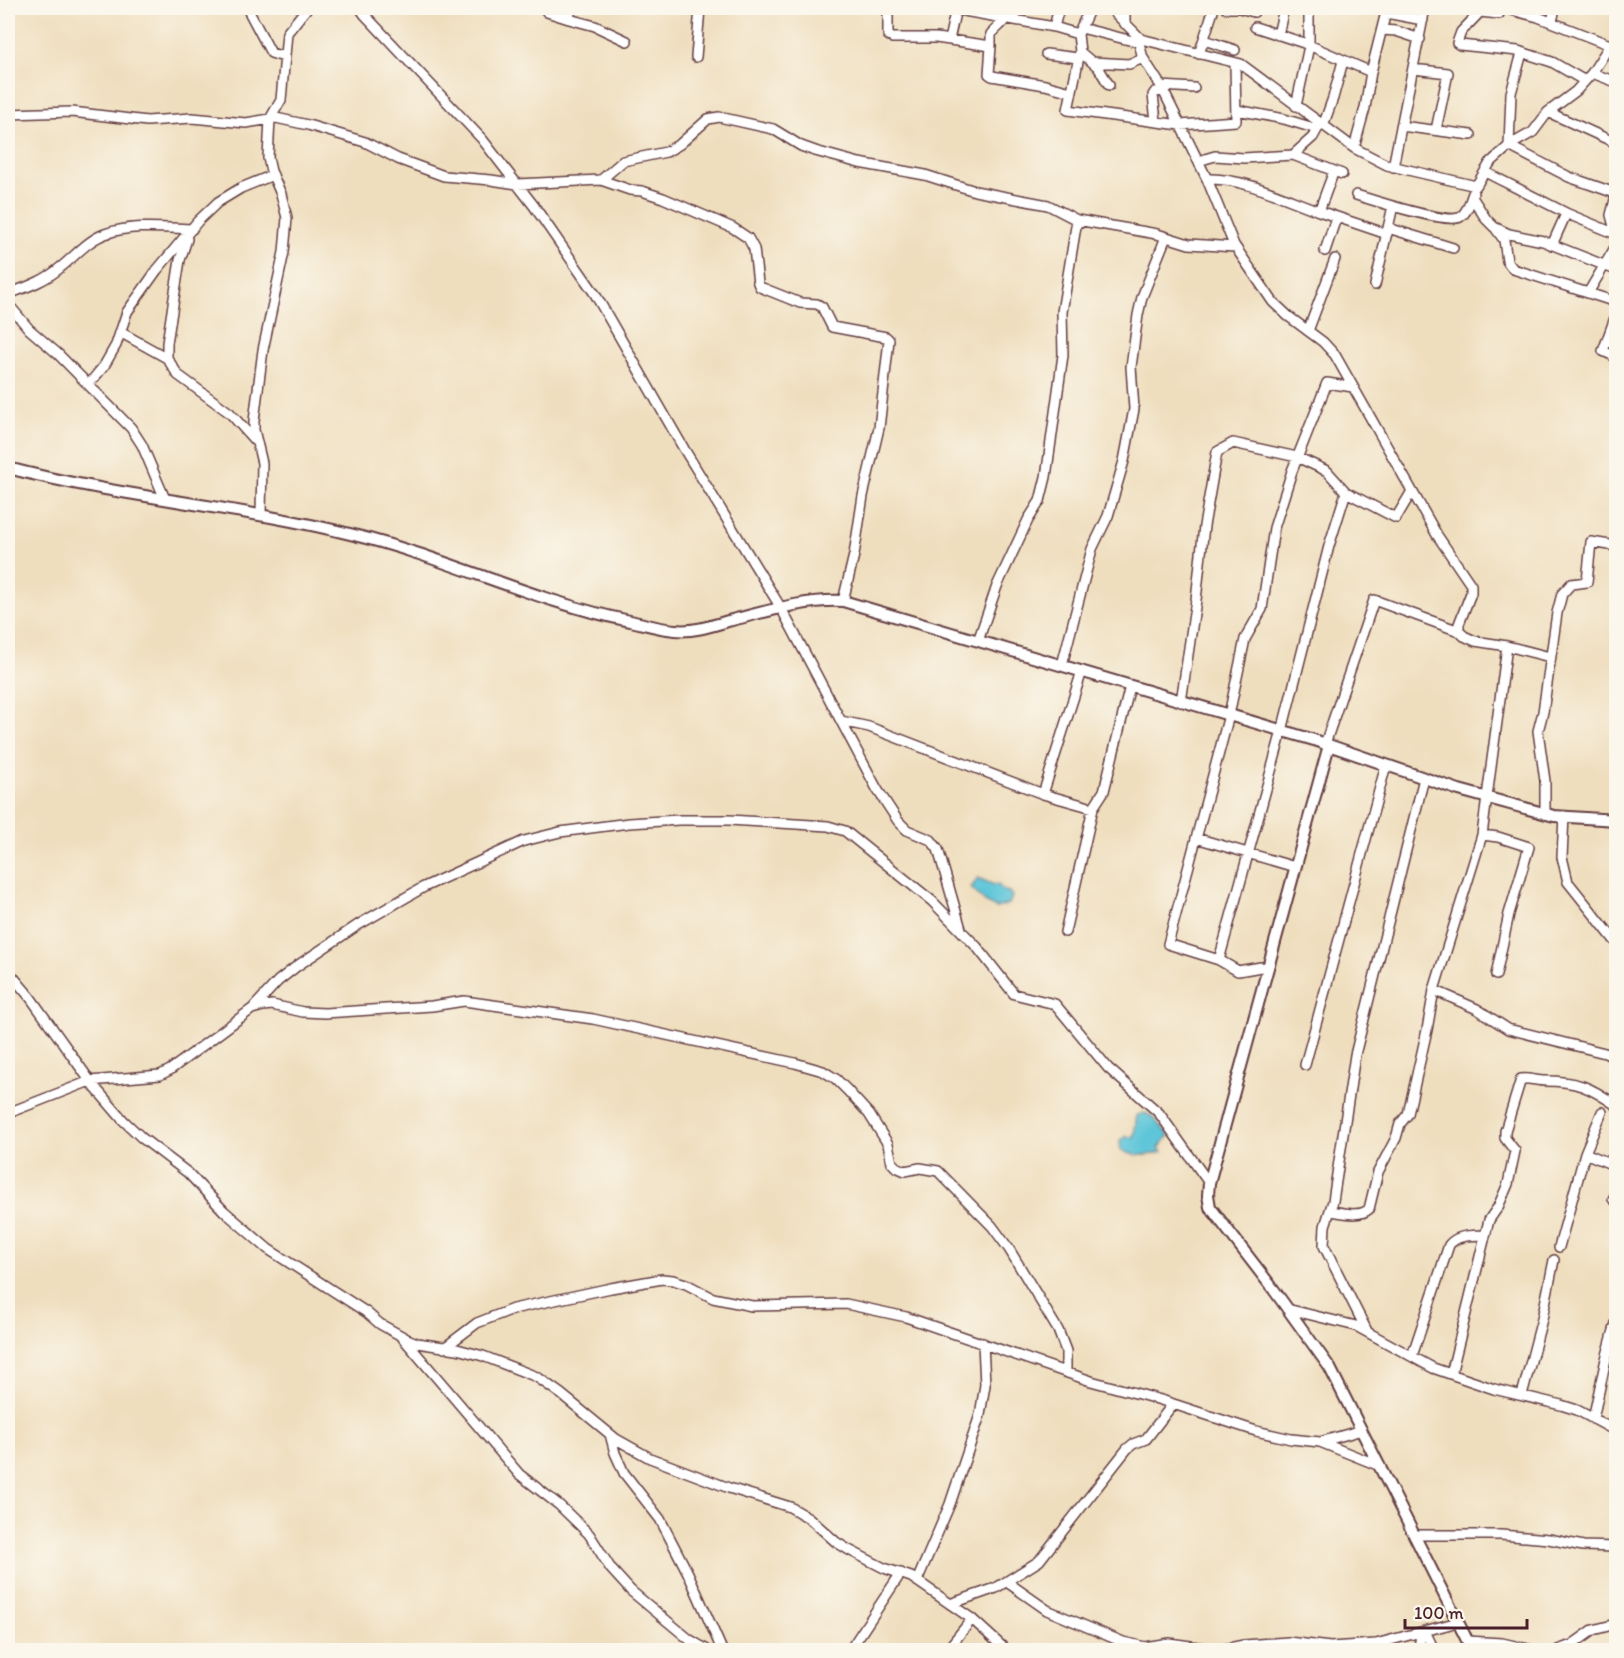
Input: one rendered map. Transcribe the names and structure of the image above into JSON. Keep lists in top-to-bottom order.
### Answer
{
  "scale_bar": "100 m"
}
